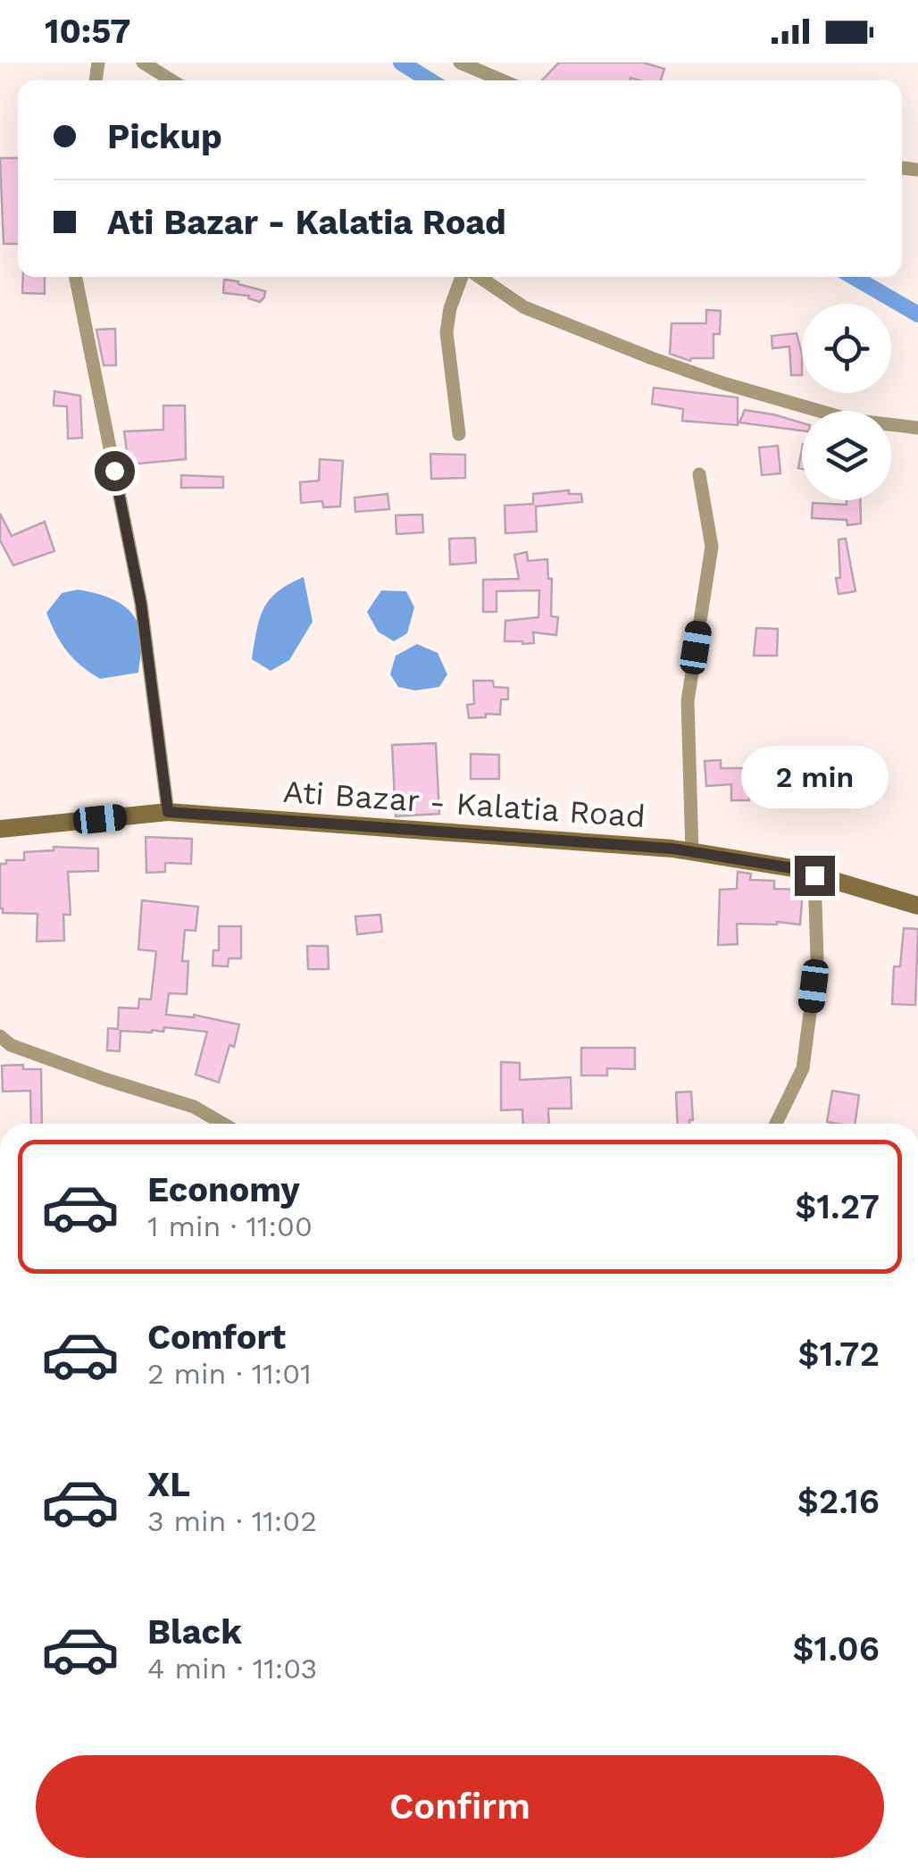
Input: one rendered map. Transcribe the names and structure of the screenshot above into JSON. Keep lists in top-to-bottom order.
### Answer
{
  "streets": {
    "main road": ["Ati Bazar - Kalatia Road"]
  },
  "page": {
    "status": "10:57",
    "banner": ["Pickup", "Ati Bazar - Kalatia Road"],
    "bubble": "2 min",
    "list": [
      {
        "name": "Economy",
        "note": "1 min · 11:00",
        "value": "$1.27"
      },
      {
        "name": "Comfort",
        "note": "2 min · 11:01",
        "value": "$1.72"
      },
      {
        "name": "XL",
        "note": "3 min · 11:02",
        "value": "$2.16"
      },
      {
        "name": "Black",
        "note": "4 min · 11:03",
        "value": "$1.06"
      }
    ],
    "buttons": "Confirm"
  }
}
